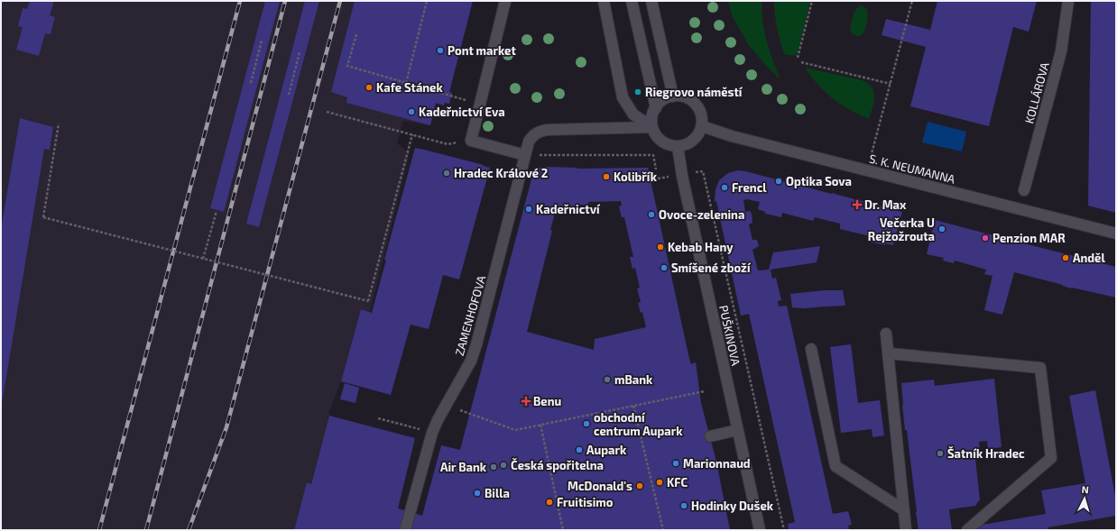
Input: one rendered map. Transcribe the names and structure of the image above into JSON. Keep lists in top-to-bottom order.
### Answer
{
  "streets": {
    "street": [
      "KOLLÁROVA",
      "S. K. NEUMANNA",
      "ZAMENHOFOVA",
      "PUŠKINOVA"
    ]
  },
  "crossings": [
    ["S. K. NEUMANNA", "ZAMENHOFOVA"],
    ["S. K. NEUMANNA", "PUŠKINOVA"],
    ["ZAMENHOFOVA", "PUŠKINOVA"]
  ],
  "places": {
    "other": [
      "Pont market",
      "Kafe Stánek",
      "Riegrovo náměstí",
      "Kadeřnictví Eva",
      "Hradec Králové 2",
      "Kolibřík",
      "Optika Sova",
      "Frencl",
      "Kadeřnictví",
      "Ovoce-zelenina",
      "Večerka U Rejžožrouta",
      "Penzion MAR",
      "Kebab Hany",
      "Anděl",
      "Smíšené zboží",
      "mBank",
      "obchodní centrum Aupark",
      "Aupark",
      "Šatník Hradec",
      "Marionnaud",
      "Česká spořitelna",
      "Air Bank",
      "KFC",
      "McDonald's",
      "Billa",
      "Fruitisimo",
      "Hodinky Dušek"
    ],
    "health": ["Dr. Max", "Benu"]
  },
  "north": "top"
}
